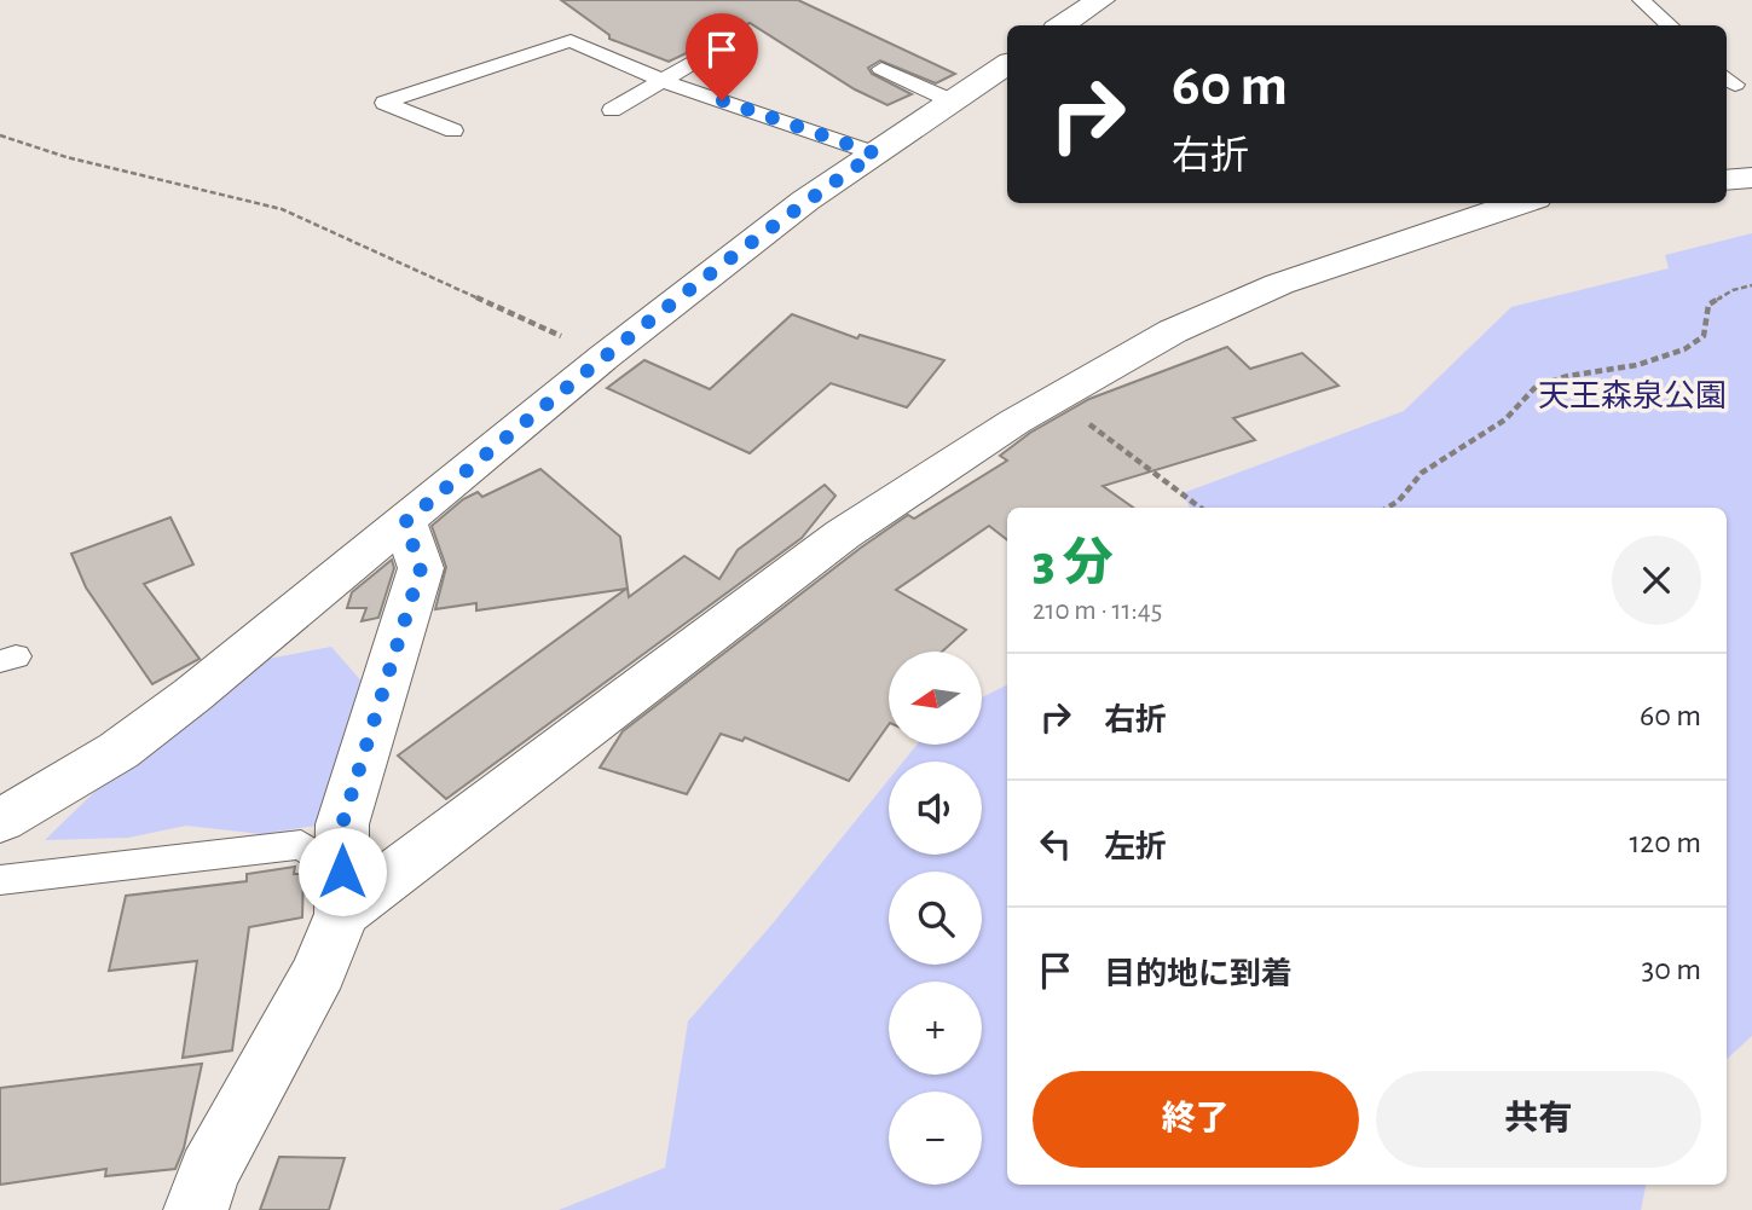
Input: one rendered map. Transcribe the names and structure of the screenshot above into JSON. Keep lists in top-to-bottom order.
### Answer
{
  "parks": ["天王森泉公園"],
  "north": "left",
  "page": {
    "turn": ["60 m", "右折"],
    "heading": ["3 分", "210 m · 11:45"],
    "map_buttons": ["+", "−"],
    "list": [
      {
        "name": "右折",
        "value": "60 m"
      },
      {
        "name": "左折",
        "value": "120 m"
      },
      {
        "name": "目的地に到着",
        "value": "30 m"
      }
    ],
    "buttons": ["終了", "共有"]
  }
}
